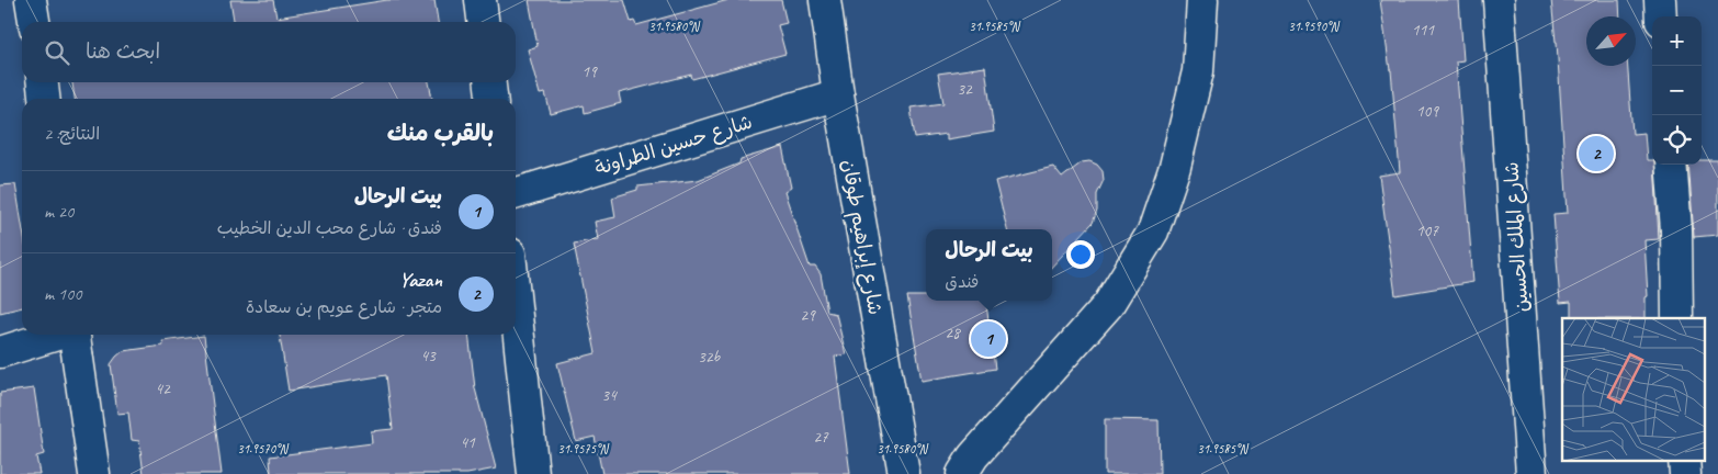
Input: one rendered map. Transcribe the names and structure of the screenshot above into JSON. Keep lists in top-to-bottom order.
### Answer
{
  "streets": {
    "street": ["شارع حسين الطراونة", "شارع إبراهيم طوقان", "شارع الملك الحسين"]
  },
  "crossings": [
    ["شارع حسين الطراونة", "شارع إبراهيم طوقان"]
  ],
  "house_numbers": [
    "111",
    "19",
    "32",
    "109",
    "107",
    "29",
    "28",
    "43",
    "32b",
    "42",
    "34",
    "27",
    "41"
  ],
  "north": "top right",
  "page": {
    "map_buttons": ["+", "−"],
    "search": "ابحث هنا",
    "heading": ["بالقرب منك", "النتائج: 2"],
    "pins": ["2", "1"],
    "list": [
      {
        "mark": "1",
        "name": "بيت الرحال",
        "note": "فندق · شارع محب الدين الخطيب",
        "value": "20 m"
      },
      {
        "mark": "2",
        "name": "Yazan",
        "note": "متجر · شارع عويم بن سعادة",
        "value": "100 m"
      }
    ],
    "popup": ["بيت الرحال", "فندق"]
  },
  "coordinates": [
    "31.9580°N",
    "31.9585°N",
    "31.9590°N",
    "31.9570°N",
    "31.9575°N"
  ]
}
